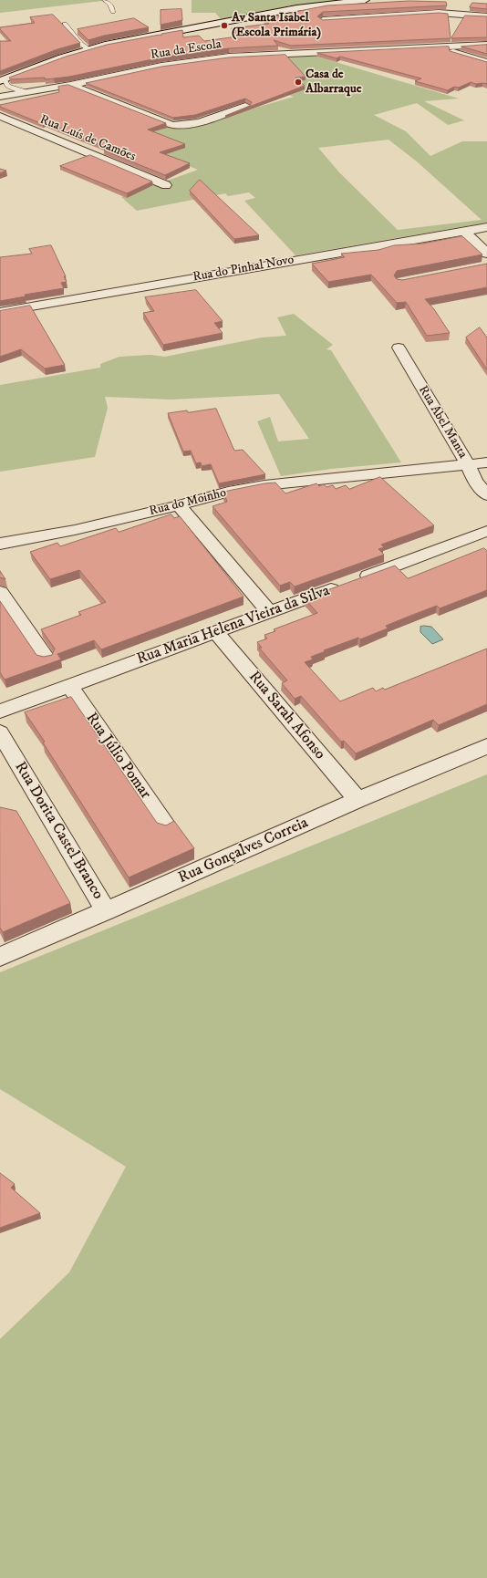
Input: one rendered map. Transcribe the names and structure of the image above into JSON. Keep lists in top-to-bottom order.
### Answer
{
  "streets": {
    "street": [
      "Rua da Escola",
      "Rua Luís de Camões",
      "Rua do Pinhal Novo",
      "Rua Abel Manta",
      "Rua do Moinho",
      "Rua Maria Helena Vieira da Silva",
      "Rua Sarah Afonso",
      "Rua Júlio Pomar",
      "Rua Dorita Castel Branco",
      "Rua Gonçalves Correia"
    ]
  },
  "crossings": [
    ["Rua Abel Manta", "Rua do Moinho"],
    ["Rua Maria Helena Vieira da Silva", "Rua Sarah Afonso"],
    ["Rua Maria Helena Vieira da Silva", "Rua Júlio Pomar"],
    ["Rua Sarah Afonso", "Rua Gonçalves Correia"],
    ["Rua Dorita Castel Branco", "Rua Gonçalves Correia"]
  ],
  "places": ["Av Santa Isabel (Escola Primária)", "Casa de Albarraque"]
}
